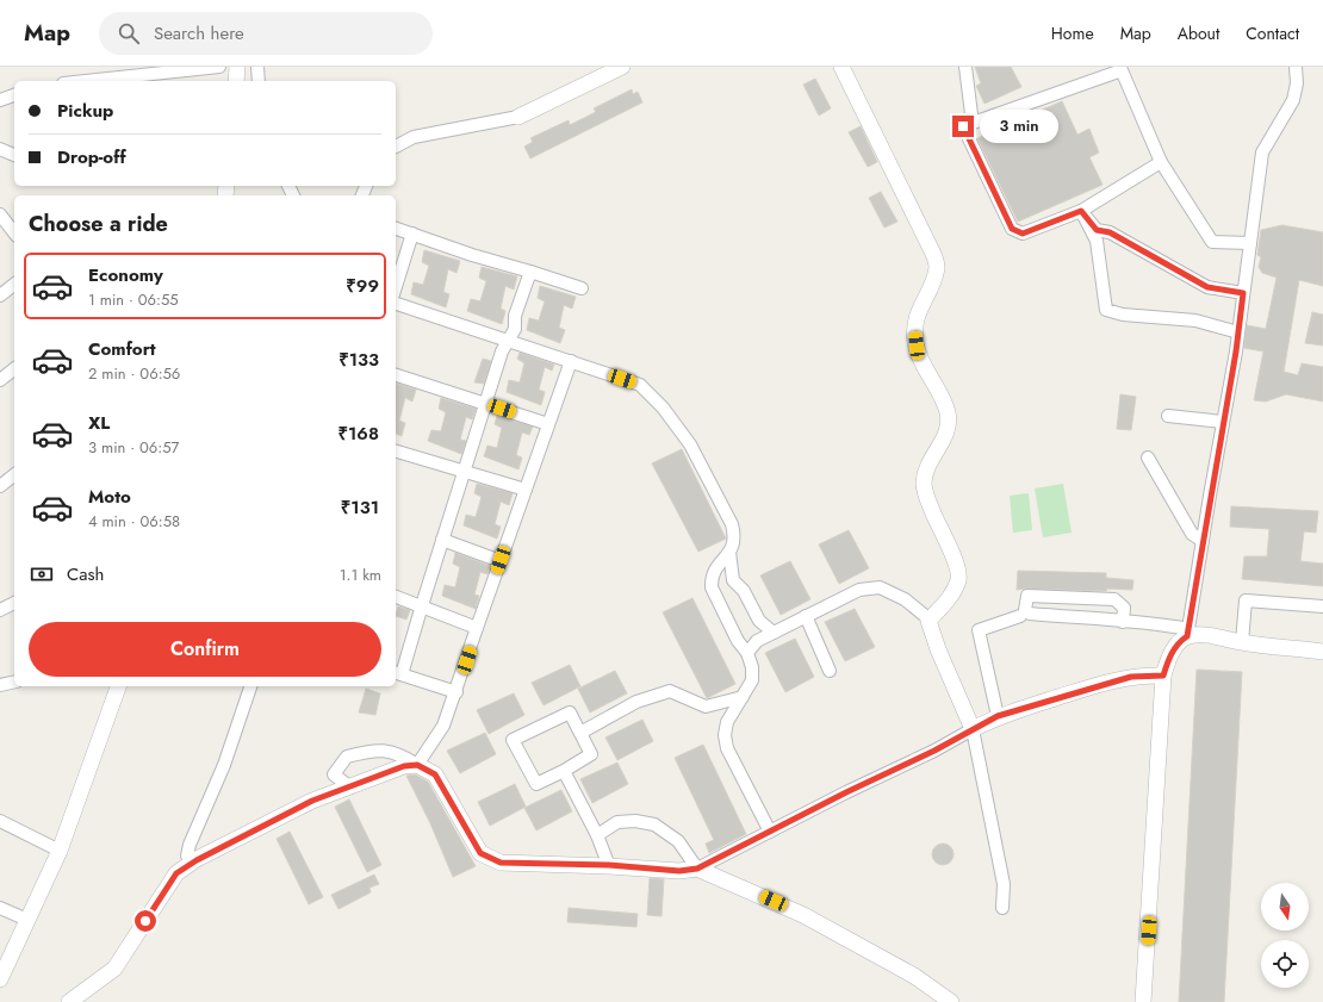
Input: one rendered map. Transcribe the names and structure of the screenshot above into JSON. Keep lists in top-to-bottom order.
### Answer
{
  "north": "bottom",
  "page": {
    "header": "Map",
    "search": "Search here",
    "nav": [
      "Home",
      "Map",
      "About",
      "Contact"
    ],
    "banner": ["Pickup", "Drop-off"],
    "bubble": "3 min",
    "heading": "Choose a ride",
    "list": [
      {
        "name": "Economy",
        "note": "1 min · 06:55",
        "value": "₹99"
      },
      {
        "name": "Comfort",
        "note": "2 min · 06:56",
        "value": "₹133"
      },
      {
        "name": "XL",
        "note": "3 min · 06:57",
        "value": "₹168"
      },
      {
        "name": "Moto",
        "note": "4 min · 06:58",
        "value": "₹131"
      }
    ],
    "pay": ["Cash", "1.1 km"],
    "buttons": "Confirm"
  }
}
